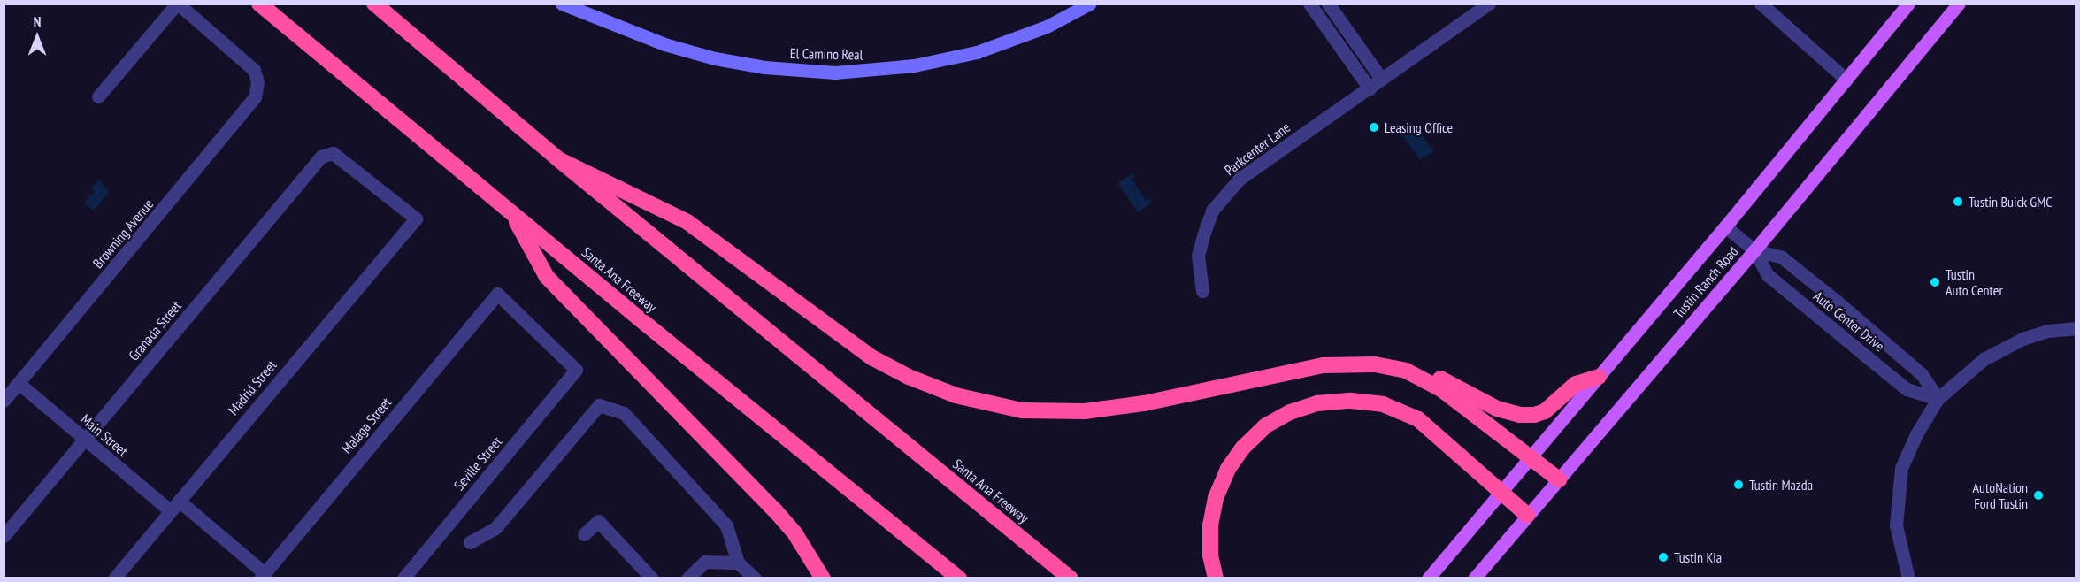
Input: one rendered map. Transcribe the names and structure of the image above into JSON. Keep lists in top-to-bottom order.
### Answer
{
  "streets": {
    "highway": ["Santa Ana Freeway"],
    "main road": ["El Camino Real", "Tustin Ranch Road"],
    "street": [
      "Parkcenter Lane",
      "Browning Avenue",
      "Auto Center Drive",
      "Granada Street",
      "Madrid Street",
      "Malaga Street",
      "Main Street",
      "Seville Street"
    ]
  },
  "crossings": [
    ["Browning Avenue", "Main Street"],
    ["Tustin Ranch Road", "Auto Center Drive"],
    ["Granada Street", "Madrid Street"],
    ["Granada Street", "Main Street"],
    ["Madrid Street", "Main Street"],
    ["Malaga Street", "Main Street"],
    ["Malaga Street", "Seville Street"]
  ],
  "places": [
    "Leasing Office",
    "Tustin Buick GMC",
    "Tustin Auto Center",
    "Tustin Mazda",
    "AutoNation Ford Tustin",
    "Tustin Kia"
  ],
  "north": "top"
}
